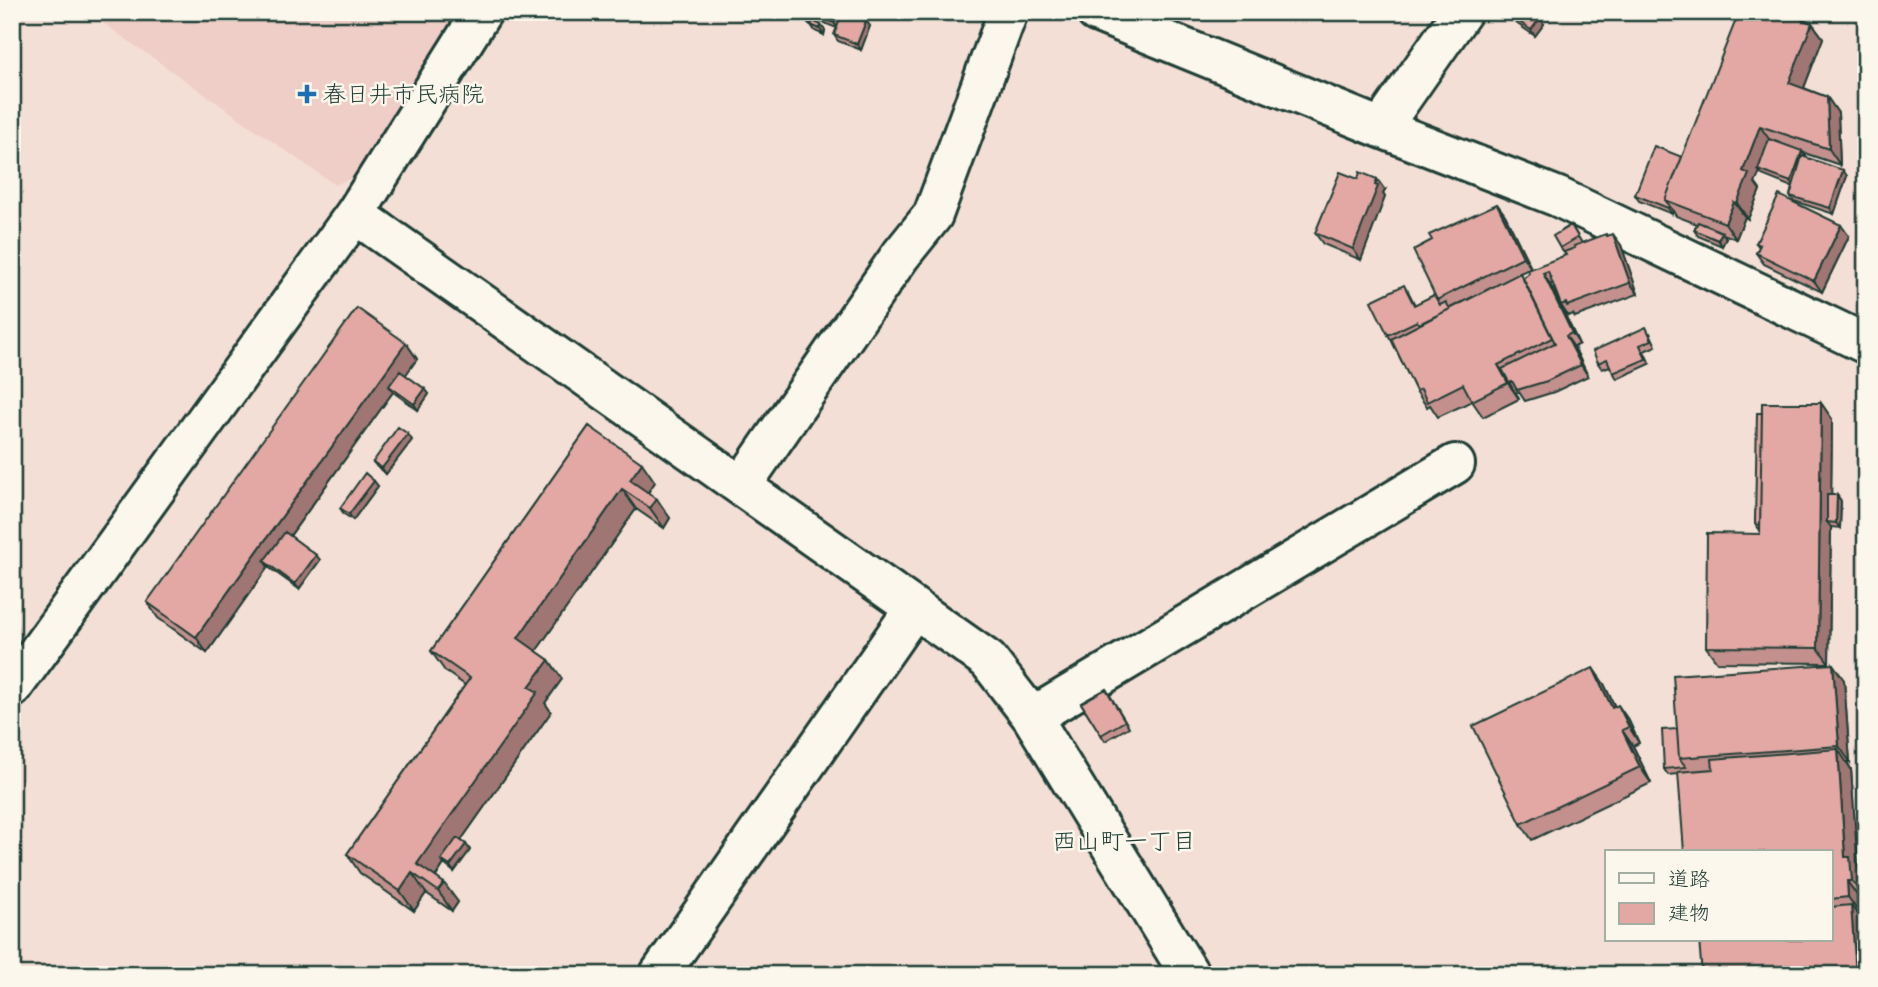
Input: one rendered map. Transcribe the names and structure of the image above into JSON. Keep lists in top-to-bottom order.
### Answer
{
  "districts": ["西山町一丁目"],
  "places": {
    "health": ["春日井市民病院"]
  },
  "legend": ["道路", "建物"]
}
